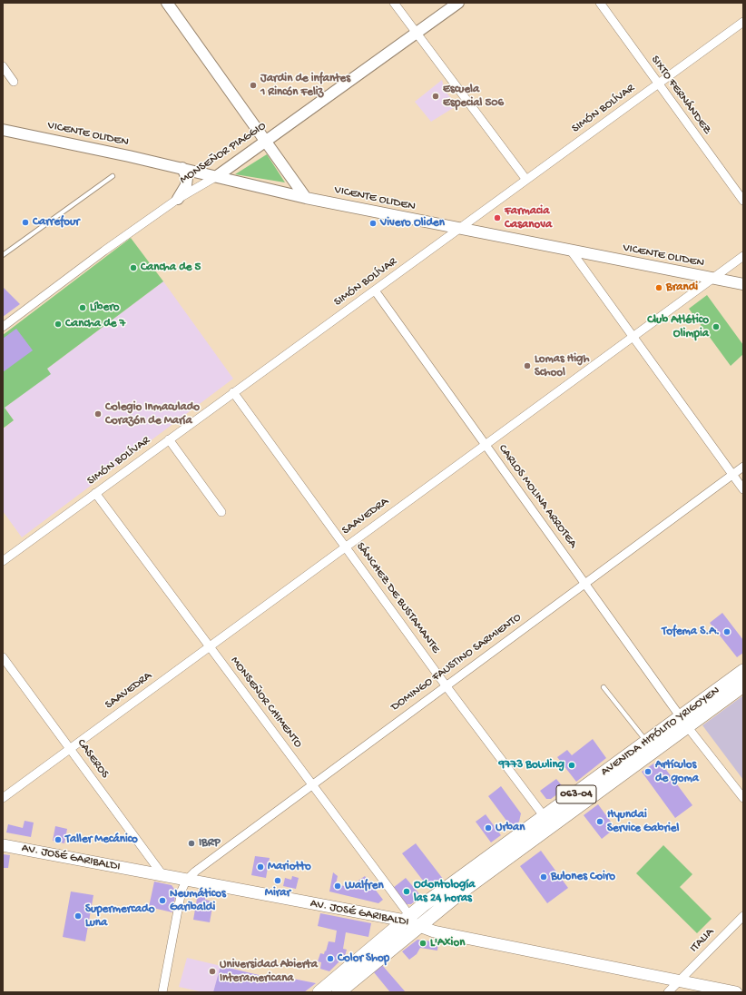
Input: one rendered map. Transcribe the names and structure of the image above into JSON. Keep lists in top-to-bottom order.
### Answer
{
  "streets": {
    "main road": ["AVENIDA HIPÓLITO YRIGOYEN", "063-04", "AV. JOSÉ GARIBALDI"],
    "street": [
      "SIXTO FERNÁNDEZ",
      "SIMÓN BOLÍVAR",
      "VICENTE OLIDEN",
      "MONSEÑOR PIAGGIO",
      "CARLOS MOLINA ARROTEA",
      "SAAVEDRA",
      "SÁNCHEZ DE BUSTAMANTE",
      "DOMINGO FAUSTINO SARMIENTO",
      "MONSEÑOR CHIMENTO",
      "CASEROS",
      "ITALIA"
    ]
  },
  "crossings": [
    ["SIXTO FERNÁNDEZ", "SIMÓN BOLÍVAR"],
    ["SIMÓN BOLÍVAR", "VICENTE OLIDEN"],
    ["SIMÓN BOLÍVAR", "CARLOS MOLINA ARROTEA"],
    ["SIMÓN BOLÍVAR", "SÁNCHEZ DE BUSTAMANTE"],
    ["SIMÓN BOLÍVAR", "MONSEÑOR CHIMENTO"],
    ["VICENTE OLIDEN", "MONSEÑOR PIAGGIO"],
    ["VICENTE OLIDEN", "SAAVEDRA"],
    ["CARLOS MOLINA ARROTEA", "SAAVEDRA"],
    ["CARLOS MOLINA ARROTEA", "DOMINGO FAUSTINO SARMIENTO"],
    ["CARLOS MOLINA ARROTEA", "AVENIDA HIPÓLITO YRIGOYEN"],
    ["SAAVEDRA", "SÁNCHEZ DE BUSTAMANTE"],
    ["SAAVEDRA", "MONSEÑOR CHIMENTO"],
    ["SAAVEDRA", "CASEROS"],
    ["SÁNCHEZ DE BUSTAMANTE", "DOMINGO FAUSTINO SARMIENTO"],
    ["SÁNCHEZ DE BUSTAMANTE", "AVENIDA HIPÓLITO YRIGOYEN"],
    ["DOMINGO FAUSTINO SARMIENTO", "MONSEÑOR CHIMENTO"],
    ["DOMINGO FAUSTINO SARMIENTO", "AV. JOSÉ GARIBALDI"],
    ["MONSEÑOR CHIMENTO", "AVENIDA HIPÓLITO YRIGOYEN"],
    ["MONSEÑOR CHIMENTO", "AV. JOSÉ GARIBALDI"],
    ["AVENIDA HIPÓLITO YRIGOYEN", "AV. JOSÉ GARIBALDI"],
    ["CASEROS", "AV. JOSÉ GARIBALDI"],
    ["AV. JOSÉ GARIBALDI", "ITALIA"]
  ],
  "places": [
    "Jardin de infantes 1 Rincón Feliz",
    "Escuela Especial 506",
    "Farmacia Casanova",
    "Carrefour",
    "Vivero Oliden",
    "Cancha de 5",
    "Brandi",
    "Líbero",
    "Cancha de 7",
    "Club Atlético Olimpia",
    "Lomas High School",
    "Colegio Inmaculado Corazón de María",
    "Tofema S.A.",
    "9773 Bowling",
    "Artículos de goma",
    "Hyundai Service Gabriel",
    "Urban",
    "Taller Mecánico",
    "IBRP",
    "Mariotto",
    "Bulones Coiro",
    "Mirar",
    "Walfren",
    "Odontología las 24 horas",
    "Neumáticos Garibaldi",
    "Supermercado Luna",
    "L'Axion",
    "Color Shop",
    "Universidad Abierta Interamericana"
  ]
}
